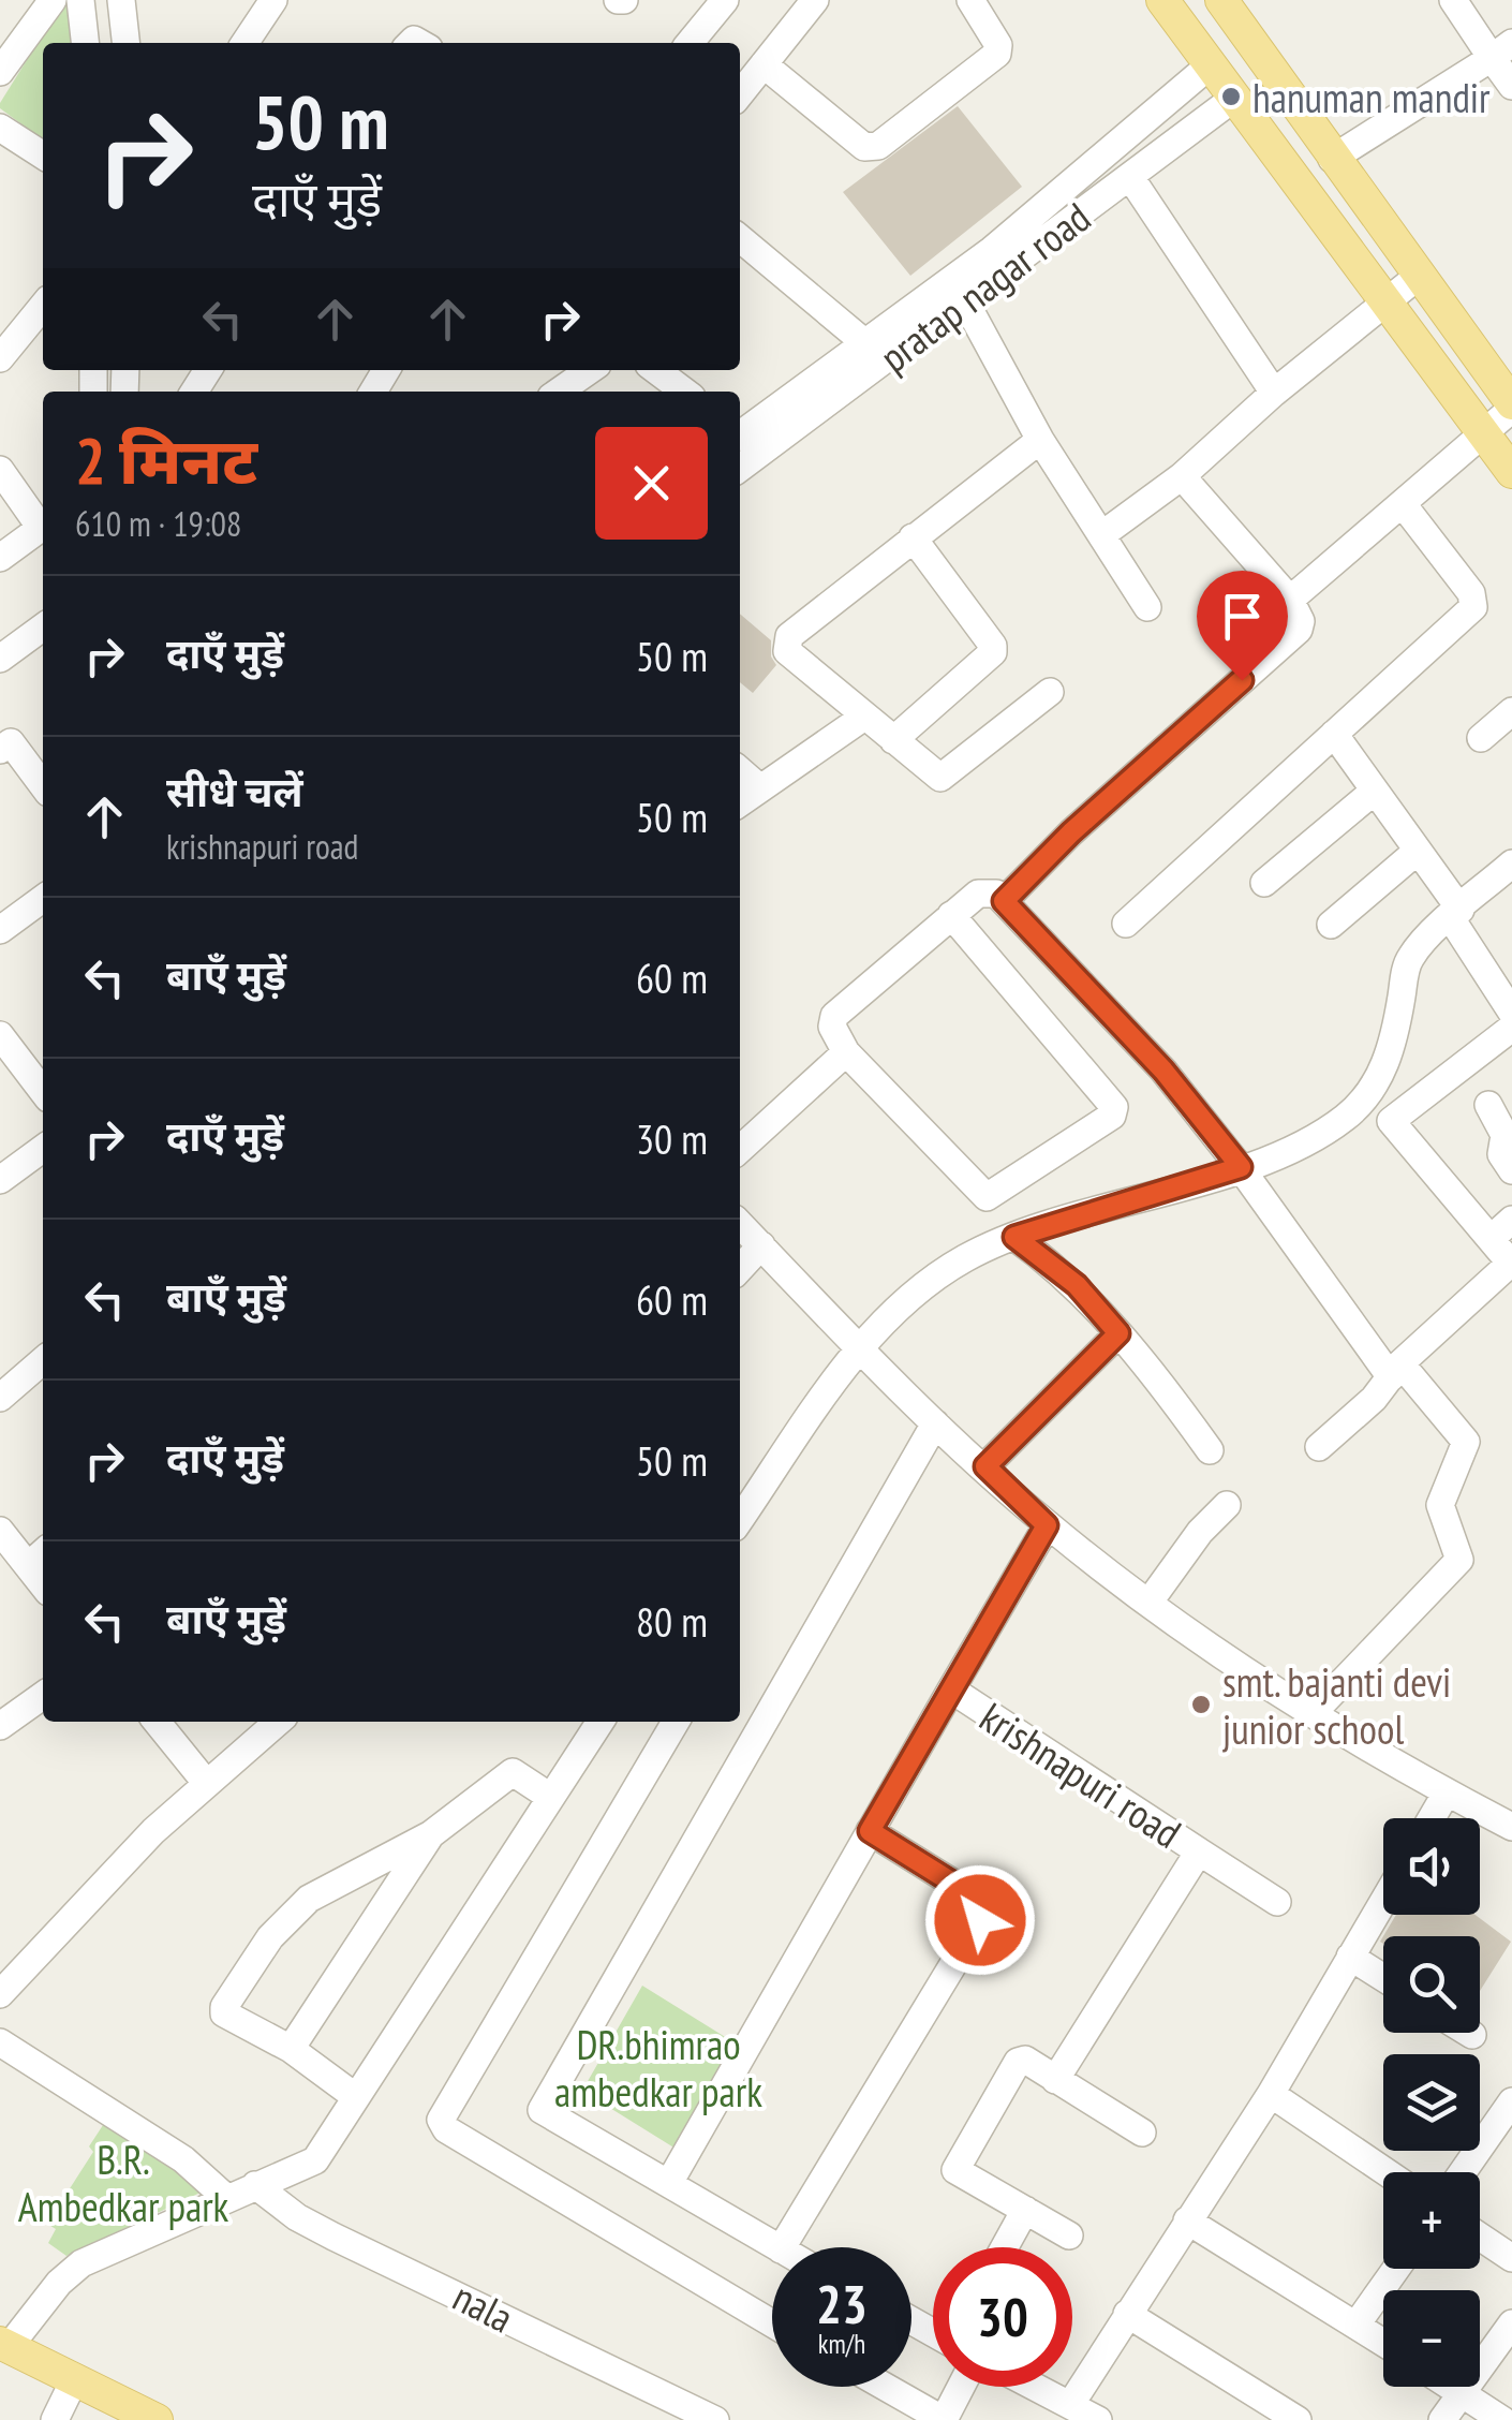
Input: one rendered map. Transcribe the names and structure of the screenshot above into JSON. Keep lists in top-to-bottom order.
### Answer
{
  "streets": {
    "street": ["pratap nagar road", "krishnapuri road", "nala"]
  },
  "parks": ["DR.bhimrao ambedkar park", "B.R. Ambedkar park"],
  "places": ["hanuman mandir", "smt. bajanti devi junior school"],
  "page": {
    "turn": ["50 m", "दाएँ मुड़ें"],
    "heading": ["2 मिनट", "610 m · 19:08"],
    "list": [
      {
        "name": "दाएँ मुड़ें",
        "value": "50 m"
      },
      {
        "name": "सीधे चलें",
        "note": "krishnapuri road",
        "value": "50 m"
      },
      {
        "name": "बाएँ मुड़ें",
        "value": "60 m"
      },
      {
        "name": "दाएँ मुड़ें",
        "value": "30 m"
      },
      {
        "name": "बाएँ मुड़ें",
        "value": "60 m"
      },
      {
        "name": "दाएँ मुड़ें",
        "value": "50 m"
      },
      {
        "name": "बाएँ मुड़ें",
        "value": "80 m"
      }
    ],
    "map_buttons": ["+", "−"],
    "speed": "23 km/h",
    "limit": "30"
  }
}
